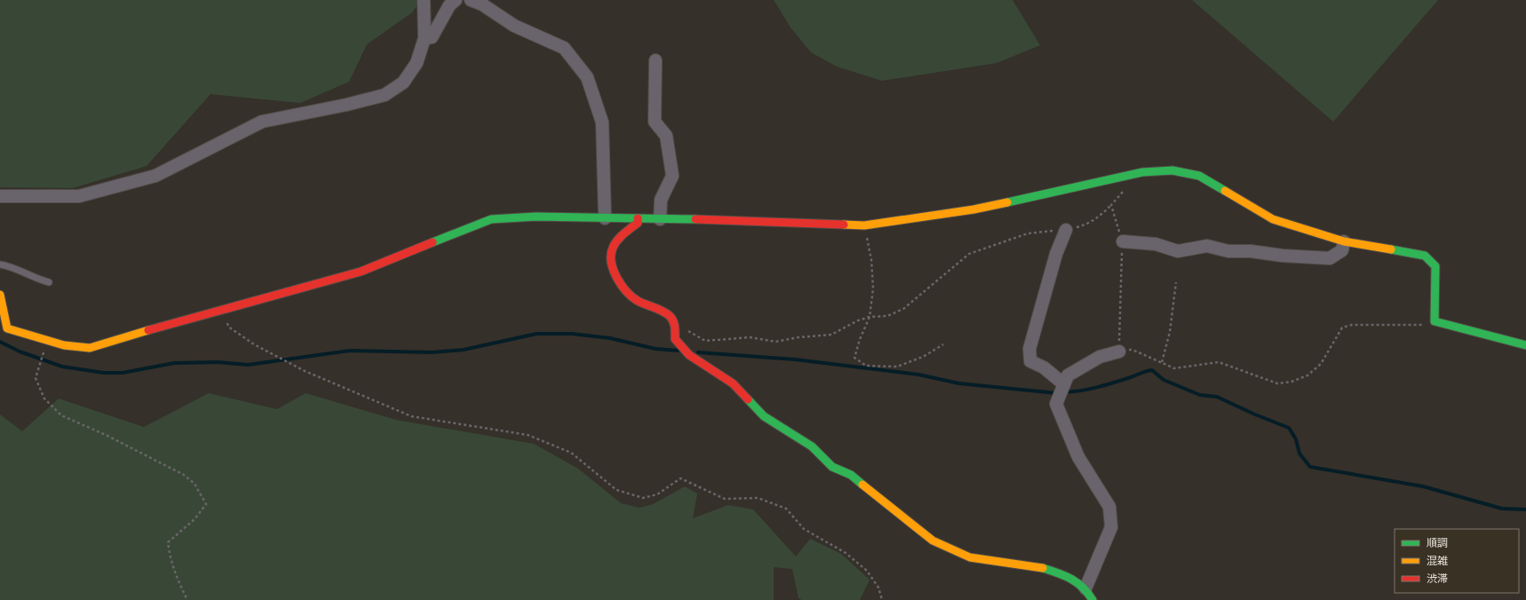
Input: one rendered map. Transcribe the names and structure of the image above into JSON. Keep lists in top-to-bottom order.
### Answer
{
  "legend": ["順調", "混雑", "渋滞"]
}
